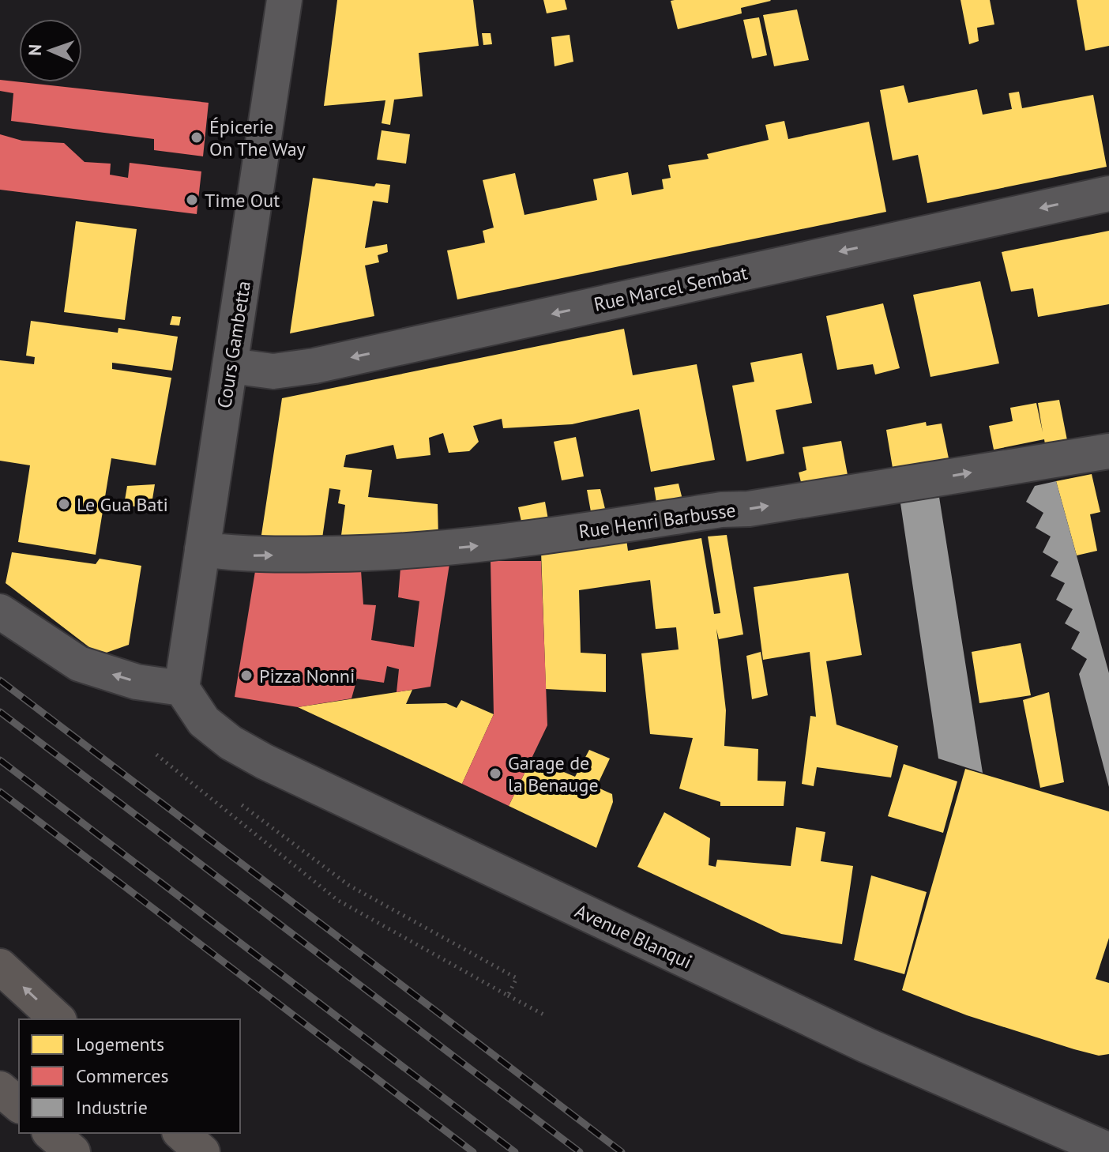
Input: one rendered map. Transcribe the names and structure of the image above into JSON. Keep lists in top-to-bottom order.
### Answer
{
  "streets": {
    "street": [
      "Rue Marcel Sembat",
      "Cours Gambetta",
      "Rue Henri Barbusse",
      "Avenue Blanqui"
    ]
  },
  "crossings": [
    ["Rue Marcel Sembat", "Cours Gambetta"],
    ["Cours Gambetta", "Rue Henri Barbusse"],
    ["Cours Gambetta", "Avenue Blanqui"]
  ],
  "one_way": ["Rue Marcel Sembat", "Rue Henri Barbusse"],
  "places": [
    "Épicerie On The Way",
    "Time Out",
    "Le Gua Bati",
    "Pizza Nonni",
    "Garage de la Benauge"
  ],
  "legend": ["Logements", "Commerces", "Industrie"],
  "north": "left"
}
